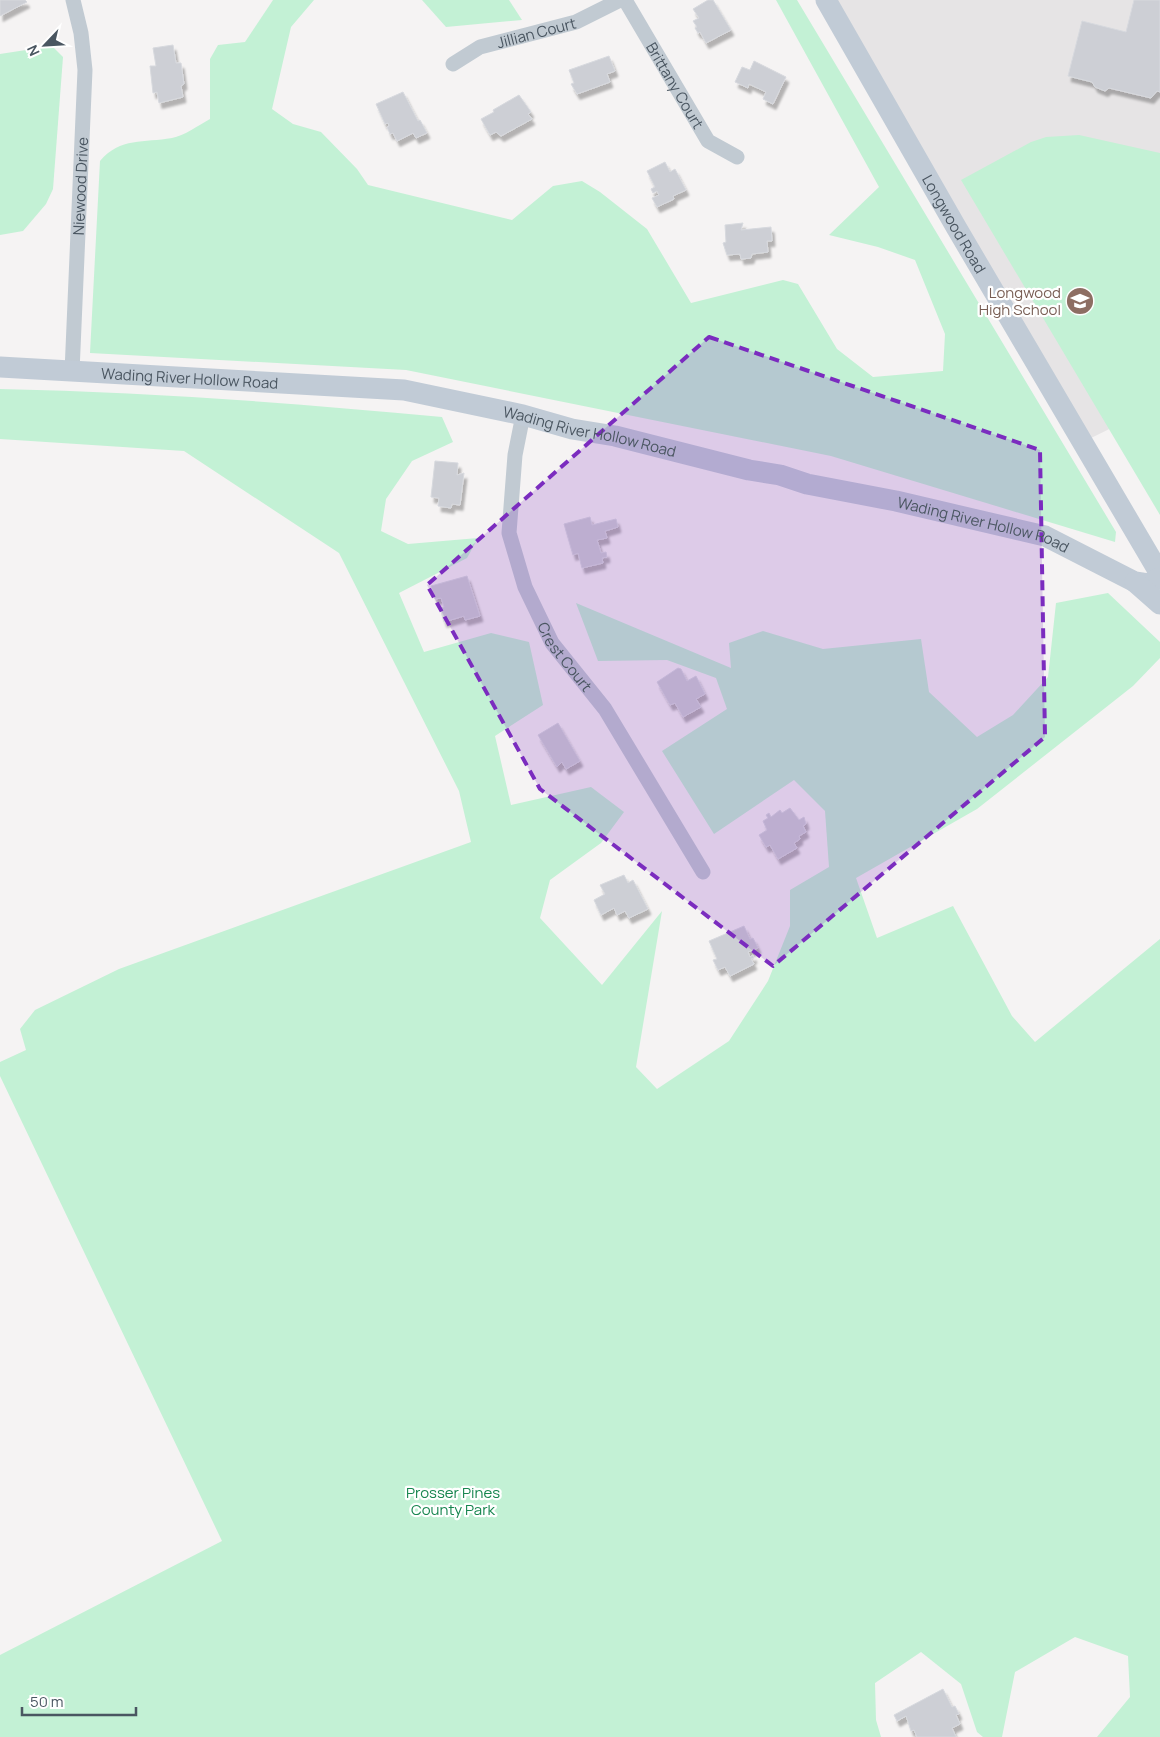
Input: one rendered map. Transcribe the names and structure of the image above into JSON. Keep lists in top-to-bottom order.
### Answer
{
  "streets": {
    "street": [
      "Jillian Court",
      "Brittany Court",
      "Niewood Drive",
      "Longwood Road",
      "Wading River Hollow Road",
      "Crest Court"
    ]
  },
  "crossings": [
    ["Niewood Drive", "Wading River Hollow Road"],
    ["Wading River Hollow Road", "Crest Court"]
  ],
  "parks": ["Prosser Pines County Park"],
  "places": {
    "school or university": ["Longwood High School"]
  },
  "scale_bar": "50 m",
  "north": "bottom left"
}
